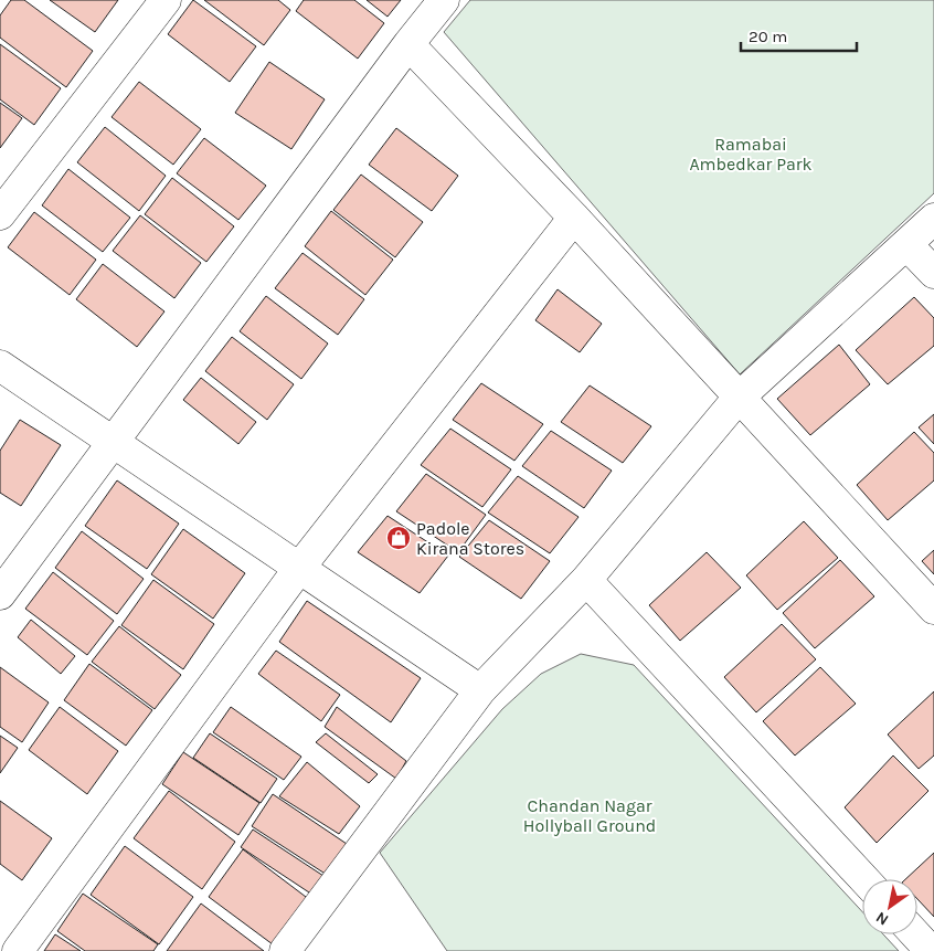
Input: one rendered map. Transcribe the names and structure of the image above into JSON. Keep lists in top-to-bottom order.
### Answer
{
  "parks": ["Ramabai Ambedkar Park", "Chandan Nagar Hollyball Ground"],
  "places": {
    "shop": ["Padole Kirana Stores"]
  },
  "scale_bar": "20 m",
  "north": "bottom left"
}
